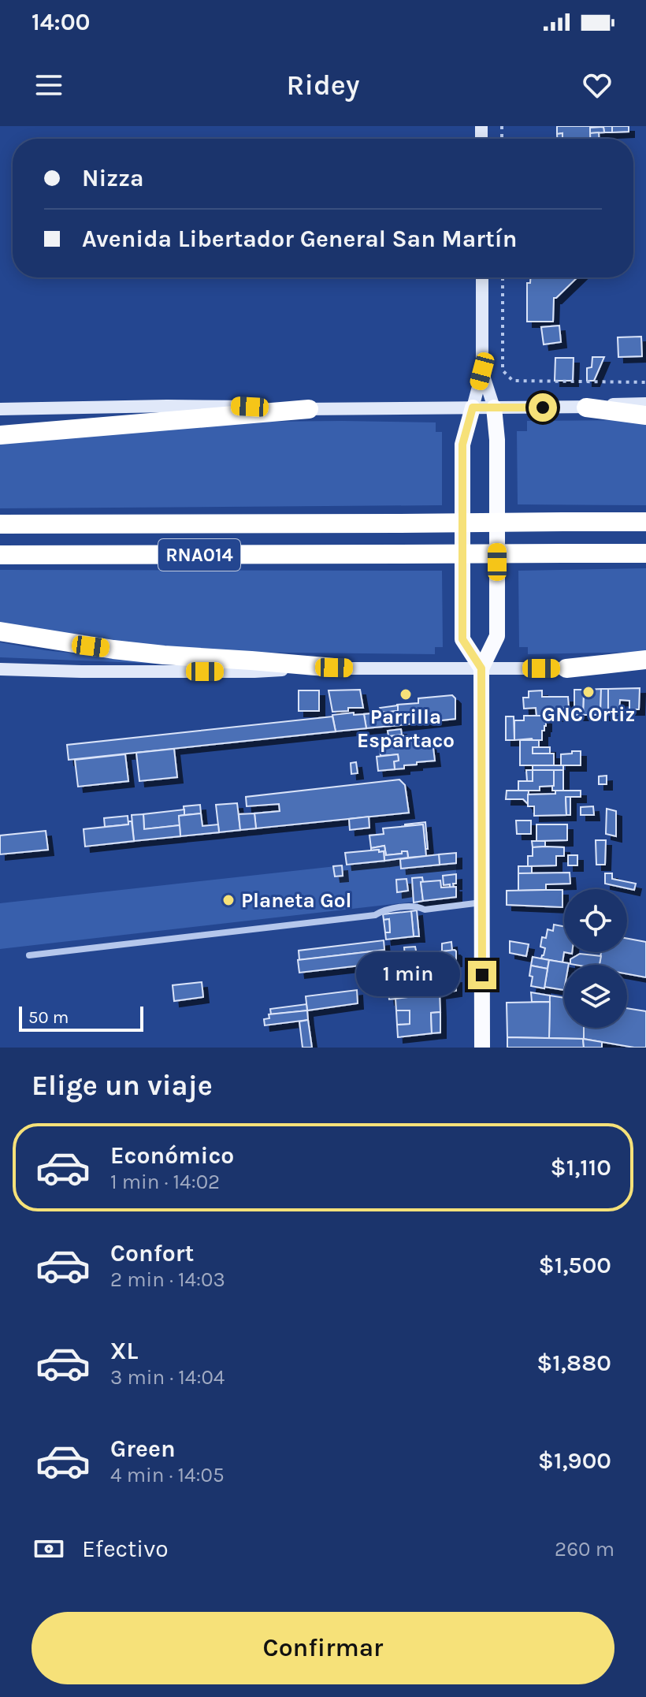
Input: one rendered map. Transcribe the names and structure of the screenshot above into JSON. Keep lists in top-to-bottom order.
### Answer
{
  "streets": {
    "highway": ["RNA014"]
  },
  "places": ["GNC Ortiz", "Parrilla Espartaco", "Planeta Gol"],
  "scale_bar": "50 m",
  "page": {
    "status": "14:00",
    "header": "Ridey",
    "banner": ["Nizza", "Avenida Libertador General San Martín"],
    "bubble": "1 min",
    "scale": "50 m",
    "heading": "Elige un viaje",
    "list": [
      {
        "name": "Económico",
        "note": "1 min · 14:02",
        "value": "$1,110"
      },
      {
        "name": "Confort",
        "note": "2 min · 14:03",
        "value": "$1,500"
      },
      {
        "name": "XL",
        "note": "3 min · 14:04",
        "value": "$1,880"
      },
      {
        "name": "Green",
        "note": "4 min · 14:05",
        "value": "$1,900"
      }
    ],
    "pay": ["Efectivo", "260 m"],
    "buttons": "Confirmar"
  }
}
